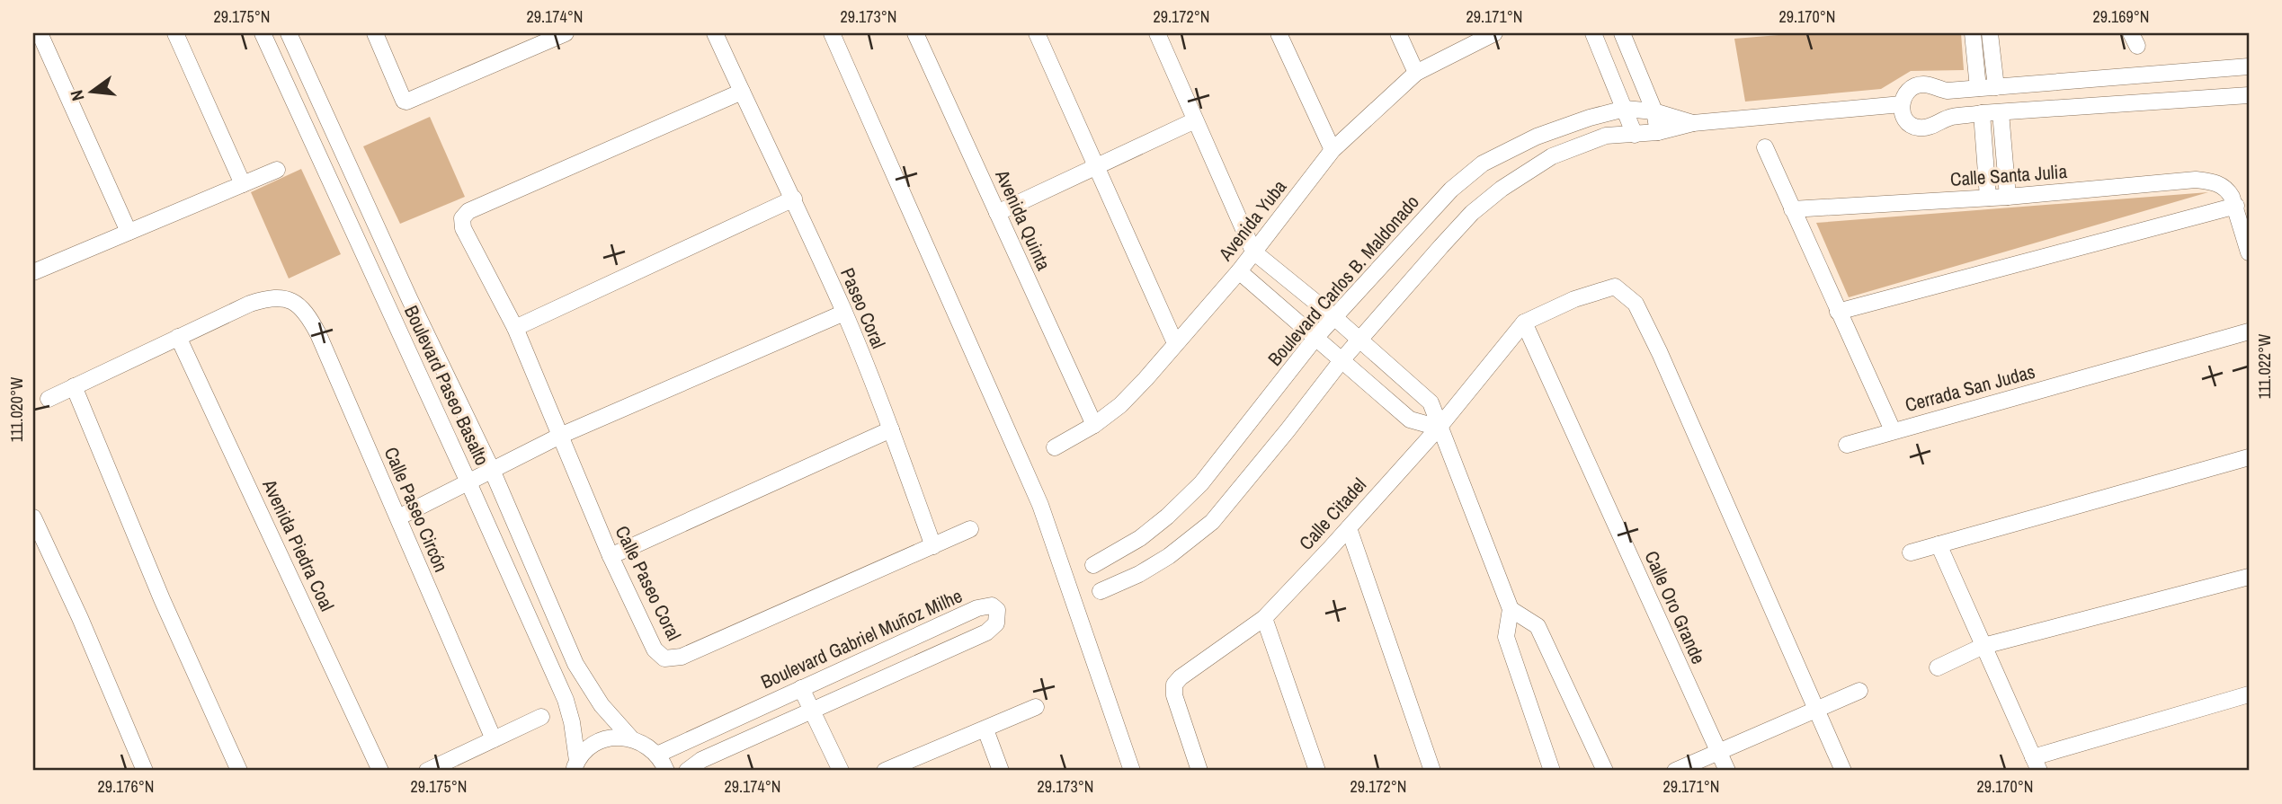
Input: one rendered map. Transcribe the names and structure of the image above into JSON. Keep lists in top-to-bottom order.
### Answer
{
  "streets": {
    "street": [
      "Calle Santa Julia",
      "Avenida Quinta",
      "Avenida Yuba",
      "Boulevard Carlos B. Maldonado",
      "Paseo Coral",
      "Boulevard Paseo Basalto",
      "Cerrada San Judas",
      "Calle Paseo Circón",
      "Calle Citadel",
      "Avenida Piedra Coal",
      "Calle Paseo Coral",
      "Calle Oro Grande",
      "Boulevard Gabriel Muñoz Milhe"
    ]
  },
  "crossings": [
    ["Calle Santa Julia", "Cerrada San Judas"],
    ["Avenida Quinta", "Avenida Yuba"],
    ["Paseo Coral", "Calle Paseo Coral"],
    ["Boulevard Paseo Basalto", "Boulevard Gabriel Muñoz Milhe"],
    ["Calle Paseo Circón", "Avenida Piedra Coal"],
    ["Calle Citadel", "Calle Oro Grande"]
  ],
  "north": "left",
  "coordinates": [
    "29.175°N",
    "29.174°N",
    "29.173°N",
    "29.172°N",
    "29.171°N",
    "29.170°N",
    "29.169°N",
    "111.022°W",
    "111.020°W",
    "29.176°N"
  ]
}
